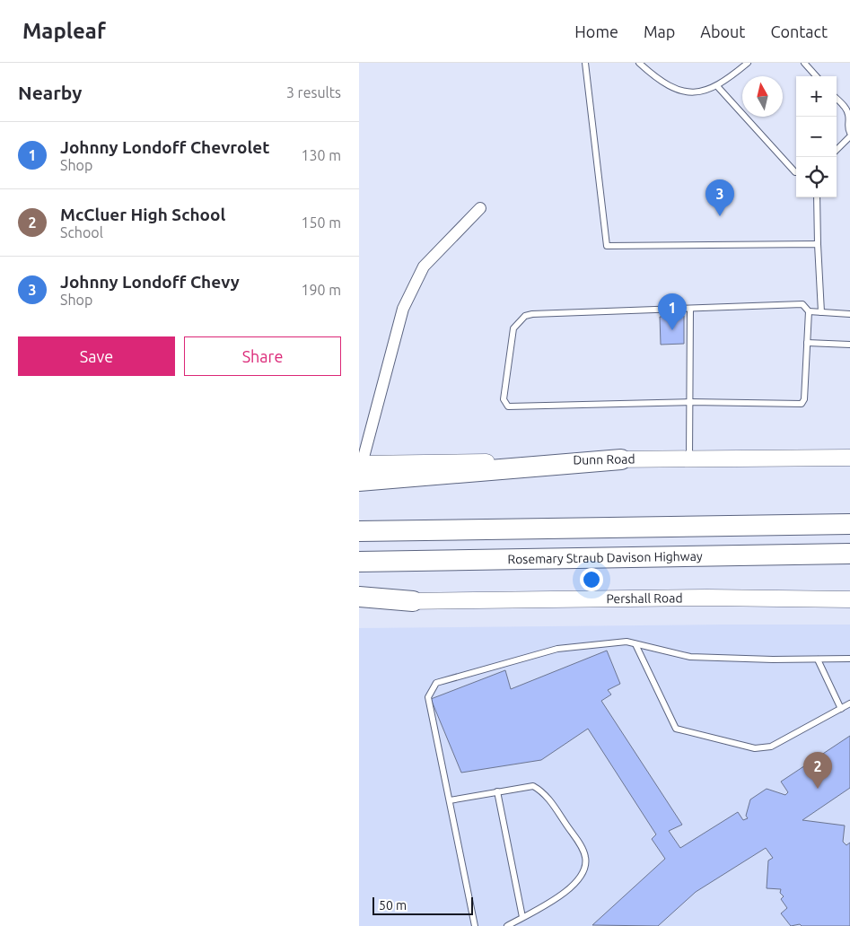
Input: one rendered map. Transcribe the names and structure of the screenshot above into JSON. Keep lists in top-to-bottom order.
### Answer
{
  "streets": {
    "highway": ["Rosemary Straub Davison Highway"],
    "street": ["Dunn Road", "Pershall Road"]
  },
  "scale_bar": "50 m",
  "north": "top",
  "page": {
    "header": "Mapleaf",
    "nav": [
      "Home",
      "Map",
      "About",
      "Contact"
    ],
    "heading": ["Nearby", "3 results"],
    "map_buttons": ["+", "−"],
    "list": [
      {
        "mark": "1",
        "name": "Johnny Londoff Chevrolet",
        "note": "Shop",
        "value": "130 m"
      },
      {
        "mark": "2",
        "name": "McCluer High School",
        "note": "School",
        "value": "150 m"
      },
      {
        "mark": "3",
        "name": "Johnny Londoff Chevy",
        "note": "Shop",
        "value": "190 m"
      }
    ],
    "pins": ["3", "1", "2"],
    "buttons": ["Save", "Share"],
    "scale": "50 m"
  }
}
